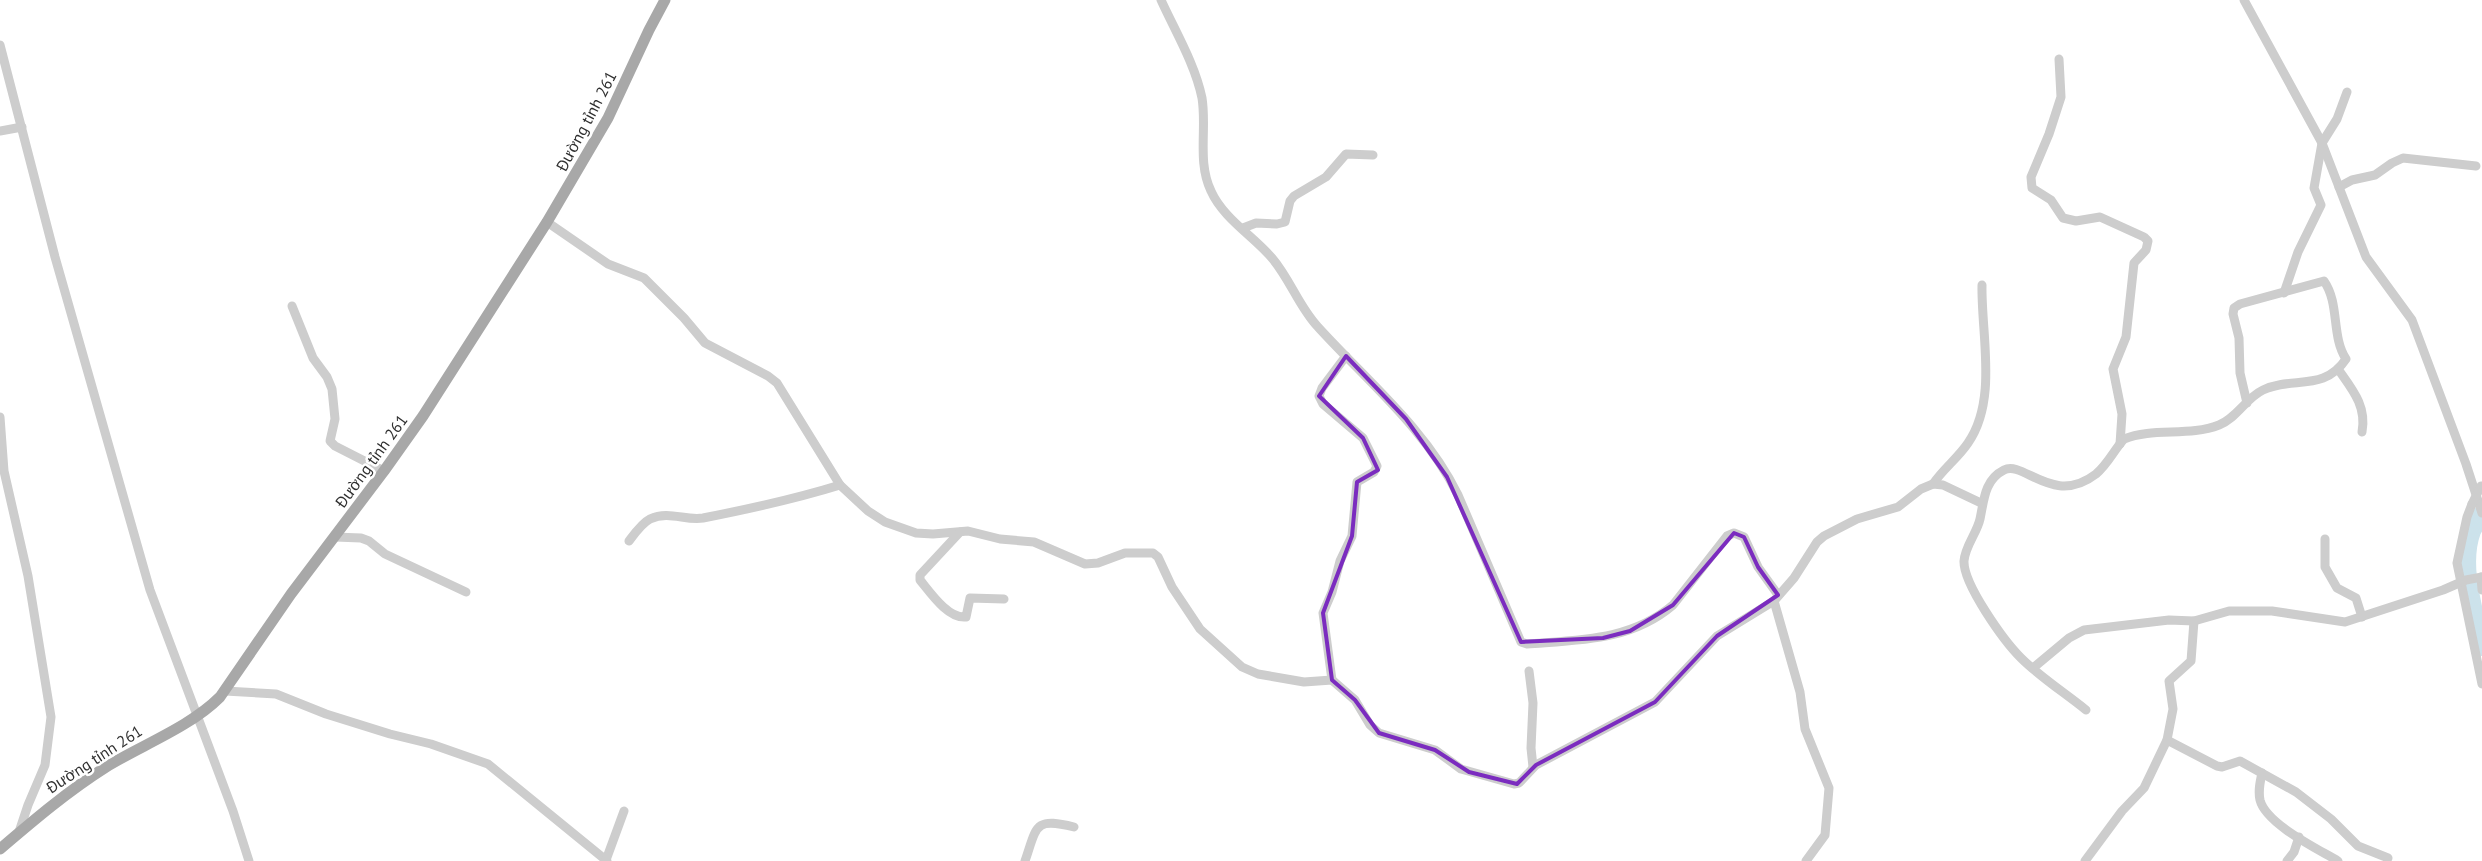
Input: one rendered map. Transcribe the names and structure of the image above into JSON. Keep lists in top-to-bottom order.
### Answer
{
  "streets": {
    "main road": ["Đường tỉnh 261"]
  }
}
